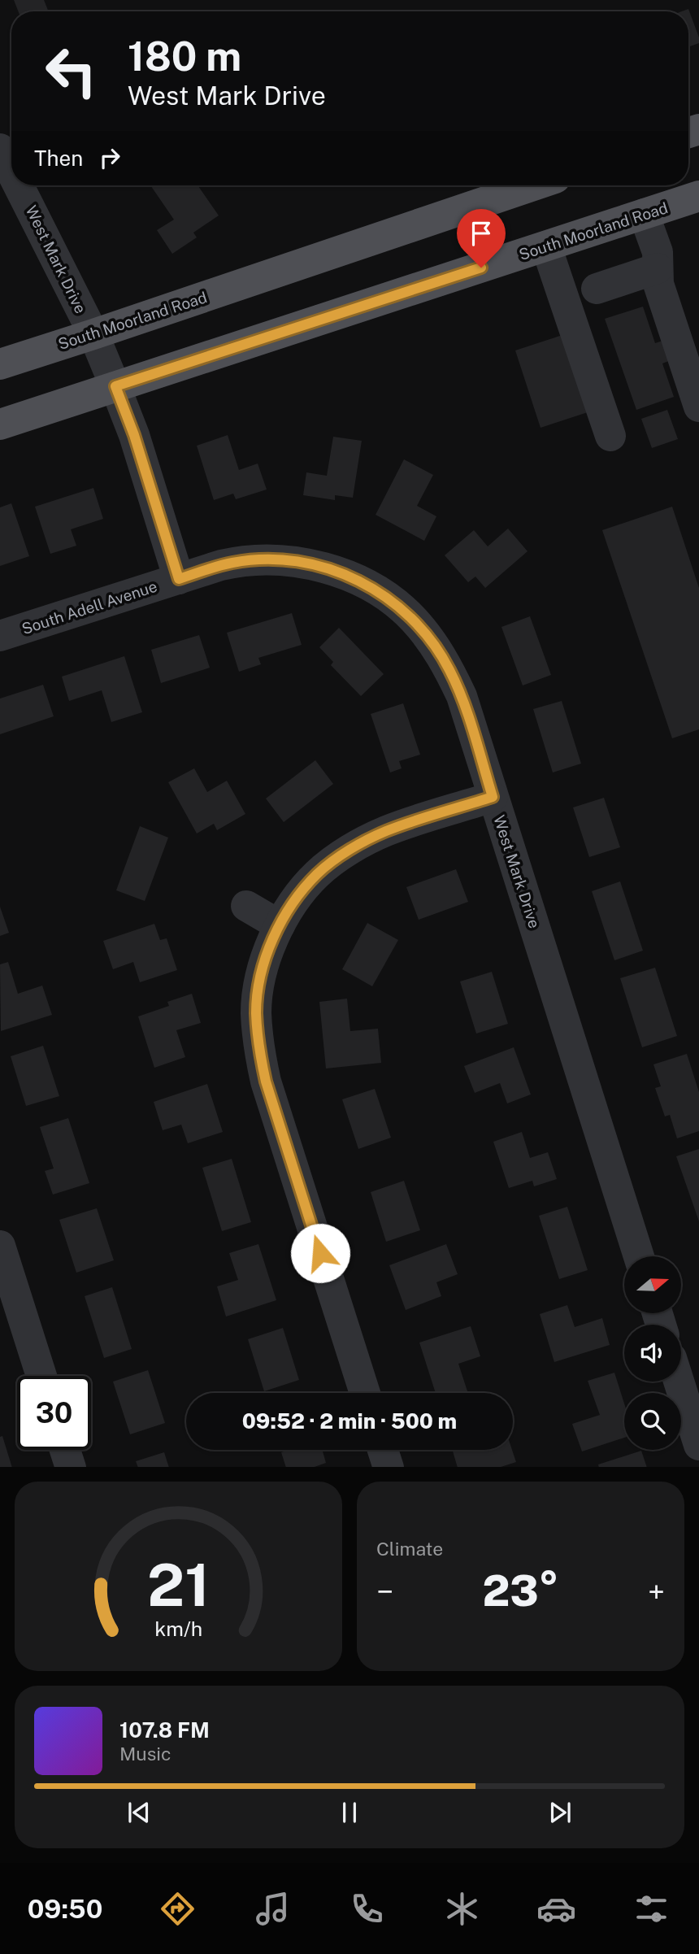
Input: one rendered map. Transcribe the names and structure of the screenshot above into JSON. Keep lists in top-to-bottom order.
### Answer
{
  "streets": {
    "main road": ["South Moorland Road"],
    "street": ["West Mark Drive", "South Adell Avenue"]
  },
  "crossings": [
    ["South Moorland Road", "West Mark Drive"],
    ["West Mark Drive", "South Adell Avenue"]
  ],
  "north": "right",
  "page": {
    "turn": ["180 m", "West Mark Drive"],
    "then": "Then",
    "limit": "30",
    "trip": "09:52 · 2 min · 500 m",
    "tile": "Climate",
    "heat": ["−", "23°", "+"],
    "song": ["107.8 FM", "Music"],
    "tabs": "09:50",
    "gauge": ["21", "km/h"]
  }
}
